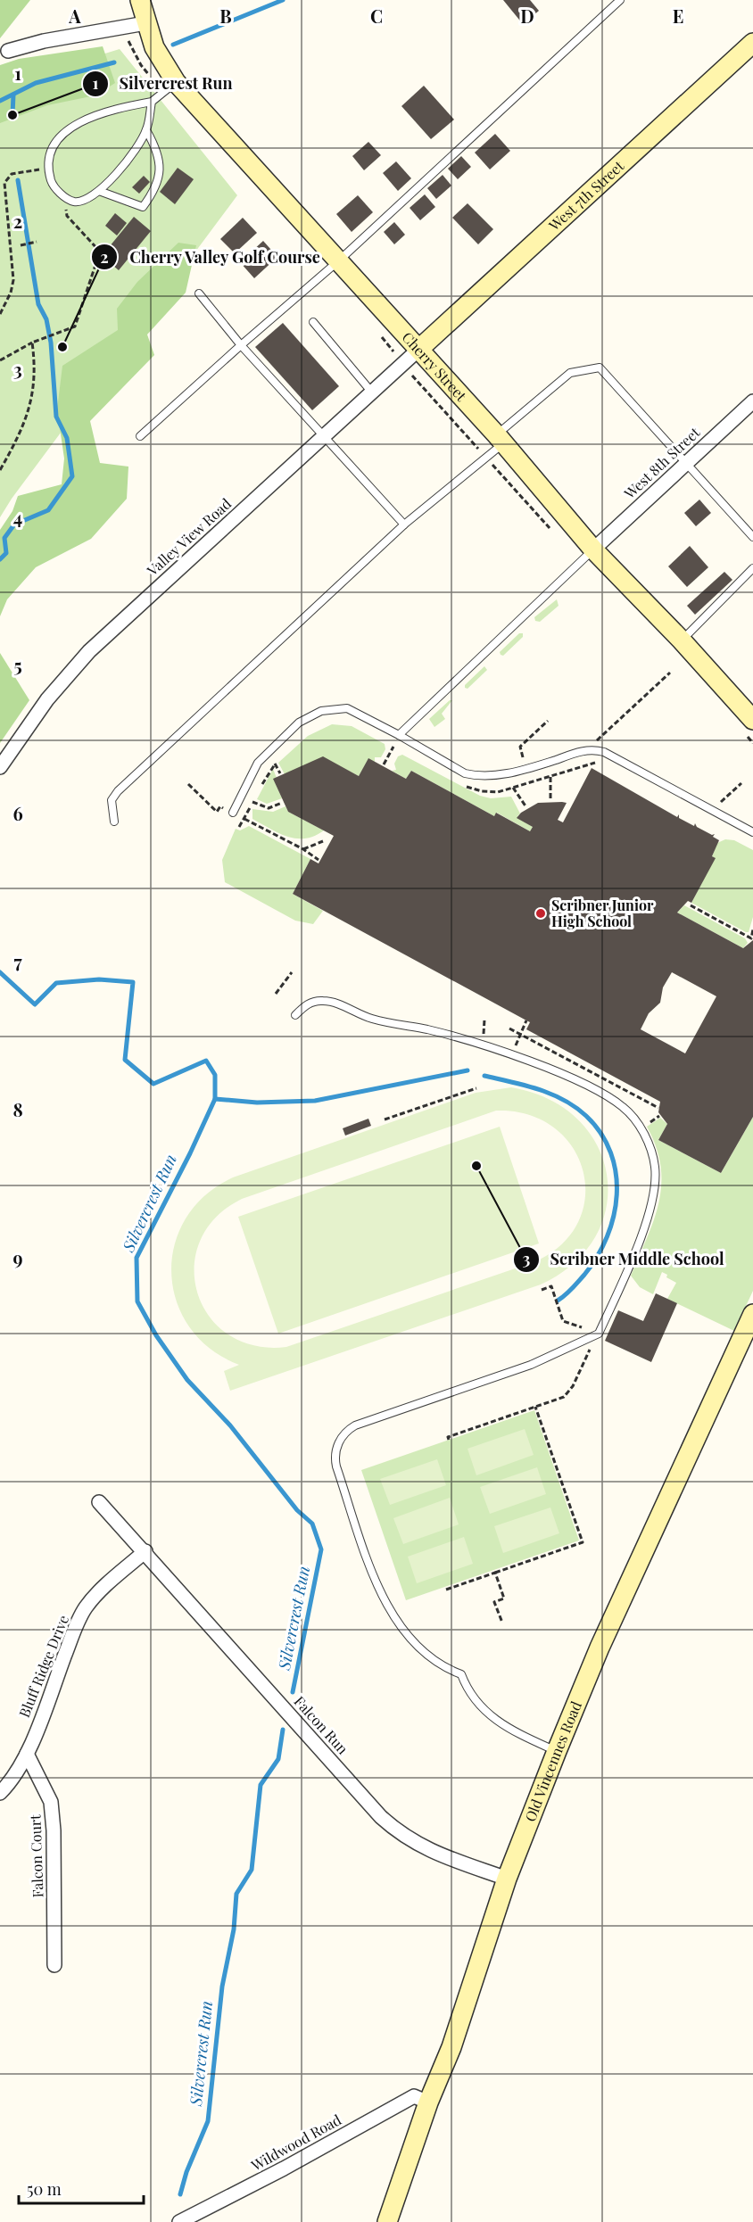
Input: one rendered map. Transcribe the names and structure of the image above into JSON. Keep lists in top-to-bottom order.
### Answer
{
  "streets": {
    "street": [
      "West 7th Street",
      "Cherry Street",
      "West 8th Street",
      "Valley View Road",
      "Bluff Ridge Drive",
      "Falcon Run",
      "Old Vincennes Road",
      "Falcon Court",
      "Wildwood Road"
    ]
  },
  "crossings": [
    ["West 7th Street", "Cherry Street"],
    ["West 7th Street", "Valley View Road"],
    ["Cherry Street", "West 8th Street"],
    ["Cherry Street", "Valley View Road"],
    ["Bluff Ridge Drive", "Falcon Run"],
    ["Bluff Ridge Drive", "Falcon Court"],
    ["Falcon Run", "Old Vincennes Road"],
    ["Old Vincennes Road", "Wildwood Road"]
  ],
  "water": ["Silvercrest Run"],
  "places": [
    "Silvercrest Run",
    "Cherry Valley Golf Course",
    "Scribner Junior High School",
    "Scribner Middle School"
  ],
  "scale_bar": "50 m",
  "grid": {
    "columns": [
      "A",
      "B",
      "C",
      "D",
      "E"
    ],
    "rows": [
      "1",
      "2",
      "3",
      "4",
      "5",
      "6",
      "7",
      "8",
      "9"
    ]
  }
}
